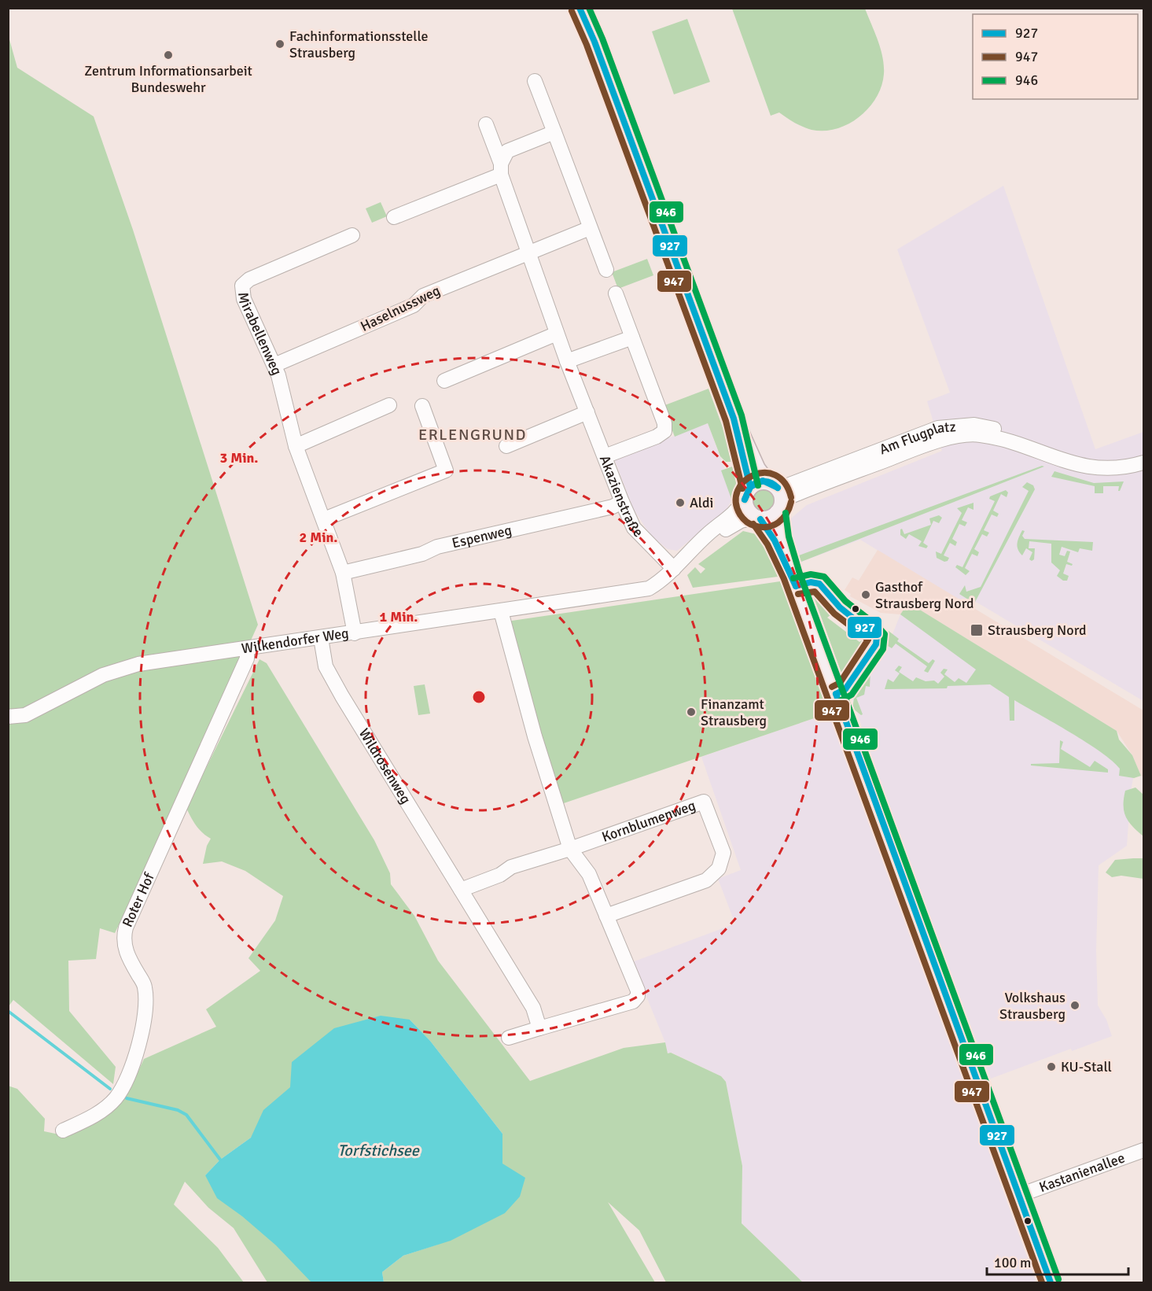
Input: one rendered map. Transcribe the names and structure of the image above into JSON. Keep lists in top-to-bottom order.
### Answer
{
  "streets": {
    "street": [
      "Haselnussweg",
      "Mirabellenweg",
      "Am Flugplatz",
      "Akazienstraße",
      "Espenweg",
      "Wilkendorfer Weg",
      "Wildrosenweg",
      "Kornblumenweg",
      "Roter Hof",
      "Kastanienallee"
    ]
  },
  "crossings": [
    ["Haselnussweg", "Mirabellenweg"],
    ["Haselnussweg", "Akazienstraße"],
    ["Mirabellenweg", "Espenweg"],
    ["Mirabellenweg", "Wilkendorfer Weg"],
    ["Am Flugplatz", "Wilkendorfer Weg"],
    ["Akazienstraße", "Espenweg"],
    ["Akazienstraße", "Wilkendorfer Weg"],
    ["Wilkendorfer Weg", "Wildrosenweg"],
    ["Wilkendorfer Weg", "Roter Hof"]
  ],
  "districts": ["ERLENGRUND"],
  "water": ["Torfstichsee"],
  "places": {
    "other": [
      "Fachinformationsstelle Strausberg",
      "Zentrum Informationsarbeit Bundeswehr",
      "Aldi",
      "Gasthof Strausberg Nord",
      "Finanzamt Strausberg",
      "Volkshaus Strausberg",
      "KU-Stall"
    ],
    "transit": ["Strausberg Nord"]
  },
  "lines": ["transit line 927", "transit line 946", "transit line 947"],
  "legend": ["927", "947", "946"],
  "scale_bar": "100 m",
  "rings": ["3 Min.", "2 Min.", "1 Min."]
}
